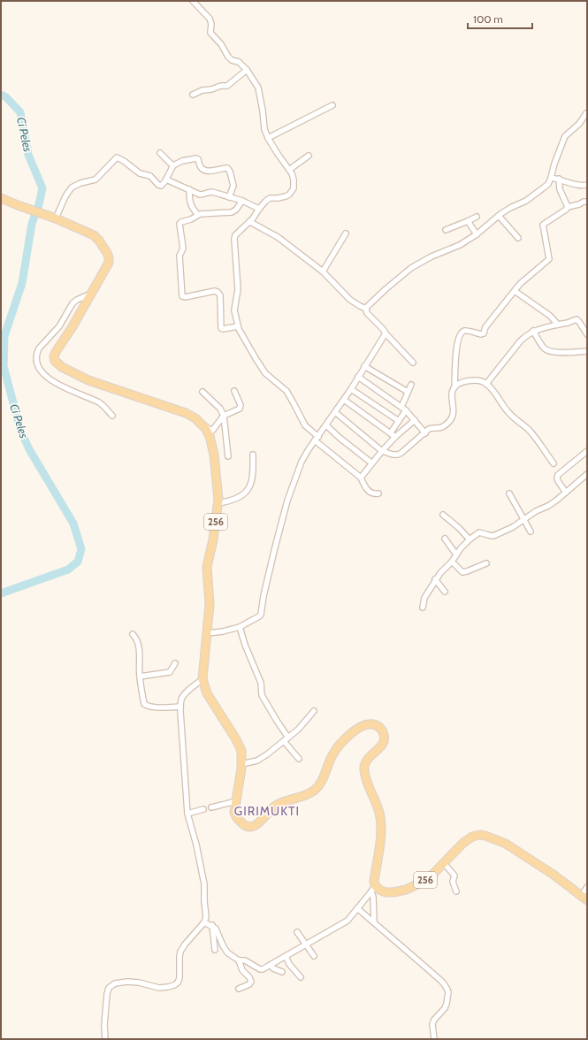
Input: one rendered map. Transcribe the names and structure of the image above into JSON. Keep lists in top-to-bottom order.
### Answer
{
  "streets": {
    "main road": ["256"]
  },
  "districts": ["GIRIMUKTI"],
  "water": ["Ci Peles"],
  "scale_bar": "100 m"
}
